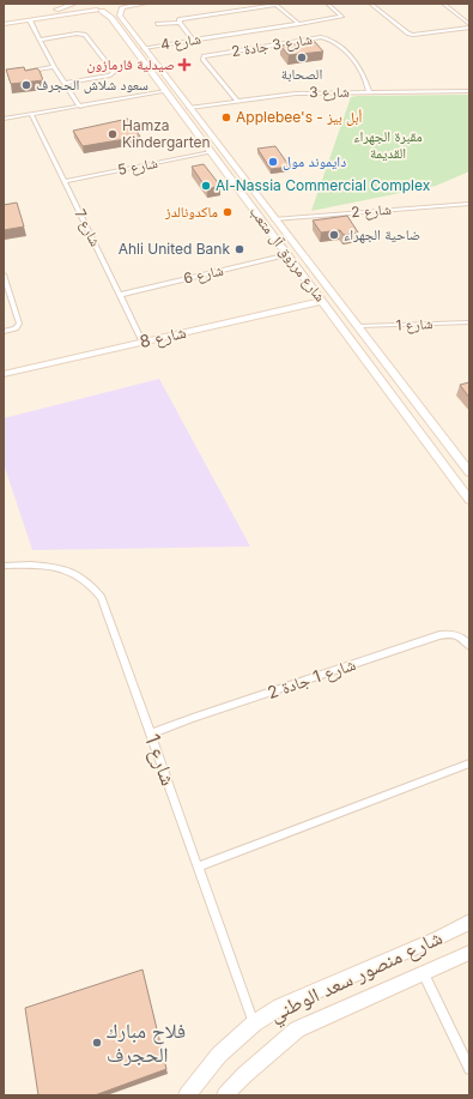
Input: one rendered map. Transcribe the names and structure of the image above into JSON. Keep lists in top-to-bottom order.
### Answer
{
  "streets": {
    "main road": ["شارع مرزوق آل متعب", "شارع 8", "شارع منصور سعد الوطني"],
    "street": [
      "شارع 4",
      "شارع 3 جادة 2",
      "شارع 3",
      "شارع 5",
      "شارع 2",
      "شارع 7",
      "شارع 6",
      "شارع 1",
      "شارع 1 جادة 2"
    ]
  },
  "crossings": [
    ["شارع 4", "شارع مرزوق آل متعب"],
    ["شارع 3 جادة 2", "شارع 3"],
    ["شارع 3", "شارع مرزوق آل متعب"],
    ["شارع 5", "شارع 7"],
    ["شارع 5", "شارع مرزوق آل متعب"],
    ["شارع 2", "شارع مرزوق آل متعب"],
    ["شارع 7", "شارع 6"],
    ["شارع 7", "شارع 8"],
    ["شارع مرزوق آل متعب", "شارع 6"],
    ["شارع مرزوق آل متعب", "شارع 1"],
    ["شارع مرزوق آل متعب", "شارع 8"],
    ["شارع 1", "شارع 1 جادة 2"],
    ["شارع 1", "شارع منصور سعد الوطني"]
  ],
  "parks": ["مقبرة الجهراء القديمة"],
  "places": {
    "other": [
      "الصحابة",
      "سعود شلاش الحجرف",
      "Applebee's - أبل بيز",
      "Hamza Kindergarten",
      "دايموند مول",
      "Al-Nassia Commercial Complex",
      "ماكدونالدز",
      "ضاحية الجهراء",
      "Ahli United Bank",
      "فلاح مبارك الحجرف"
    ],
    "health": ["صيدلية فارمازون"]
  }
}
